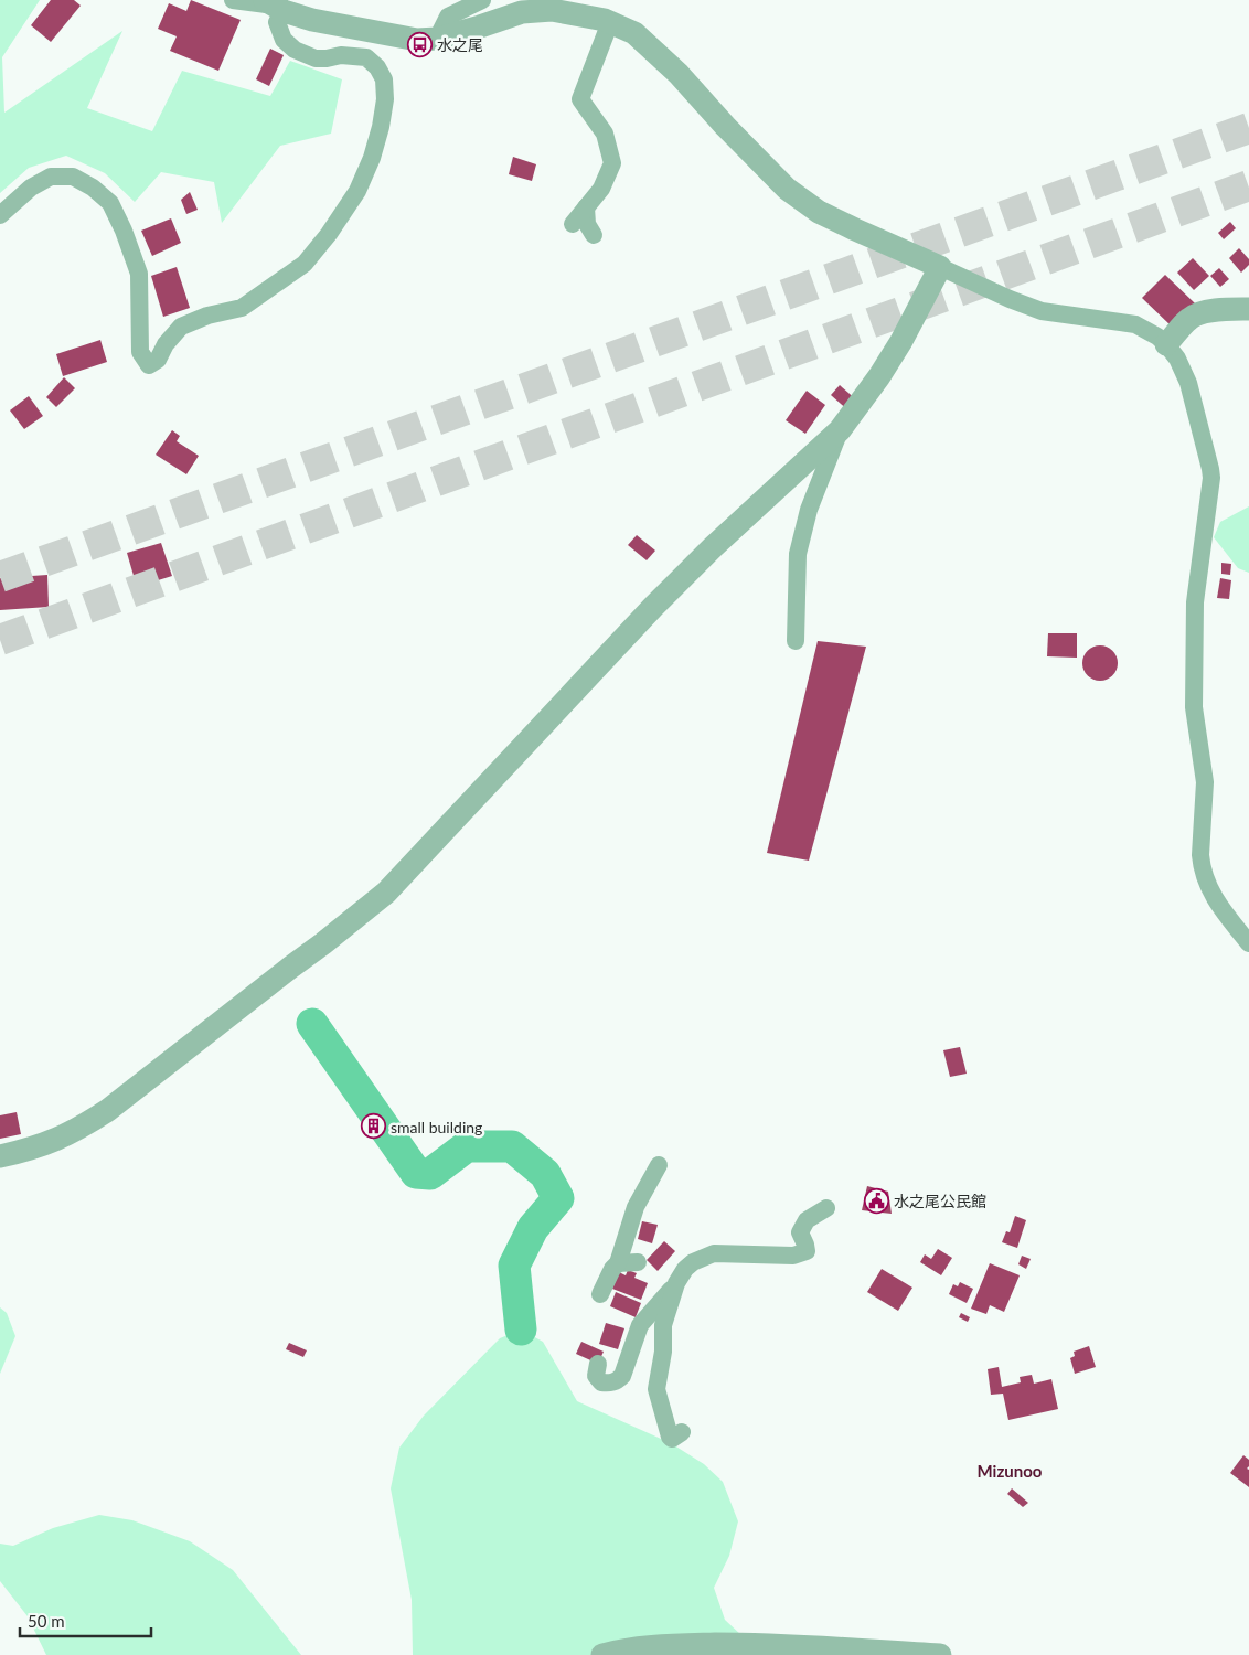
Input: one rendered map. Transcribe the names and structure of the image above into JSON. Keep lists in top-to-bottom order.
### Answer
{
  "districts": ["Mizunoo"],
  "places": {
    "bus stop": ["水之尾"],
    "building": ["small building"],
    "public building": ["水之尾公民館"]
  },
  "scale_bar": "50 m"
}
